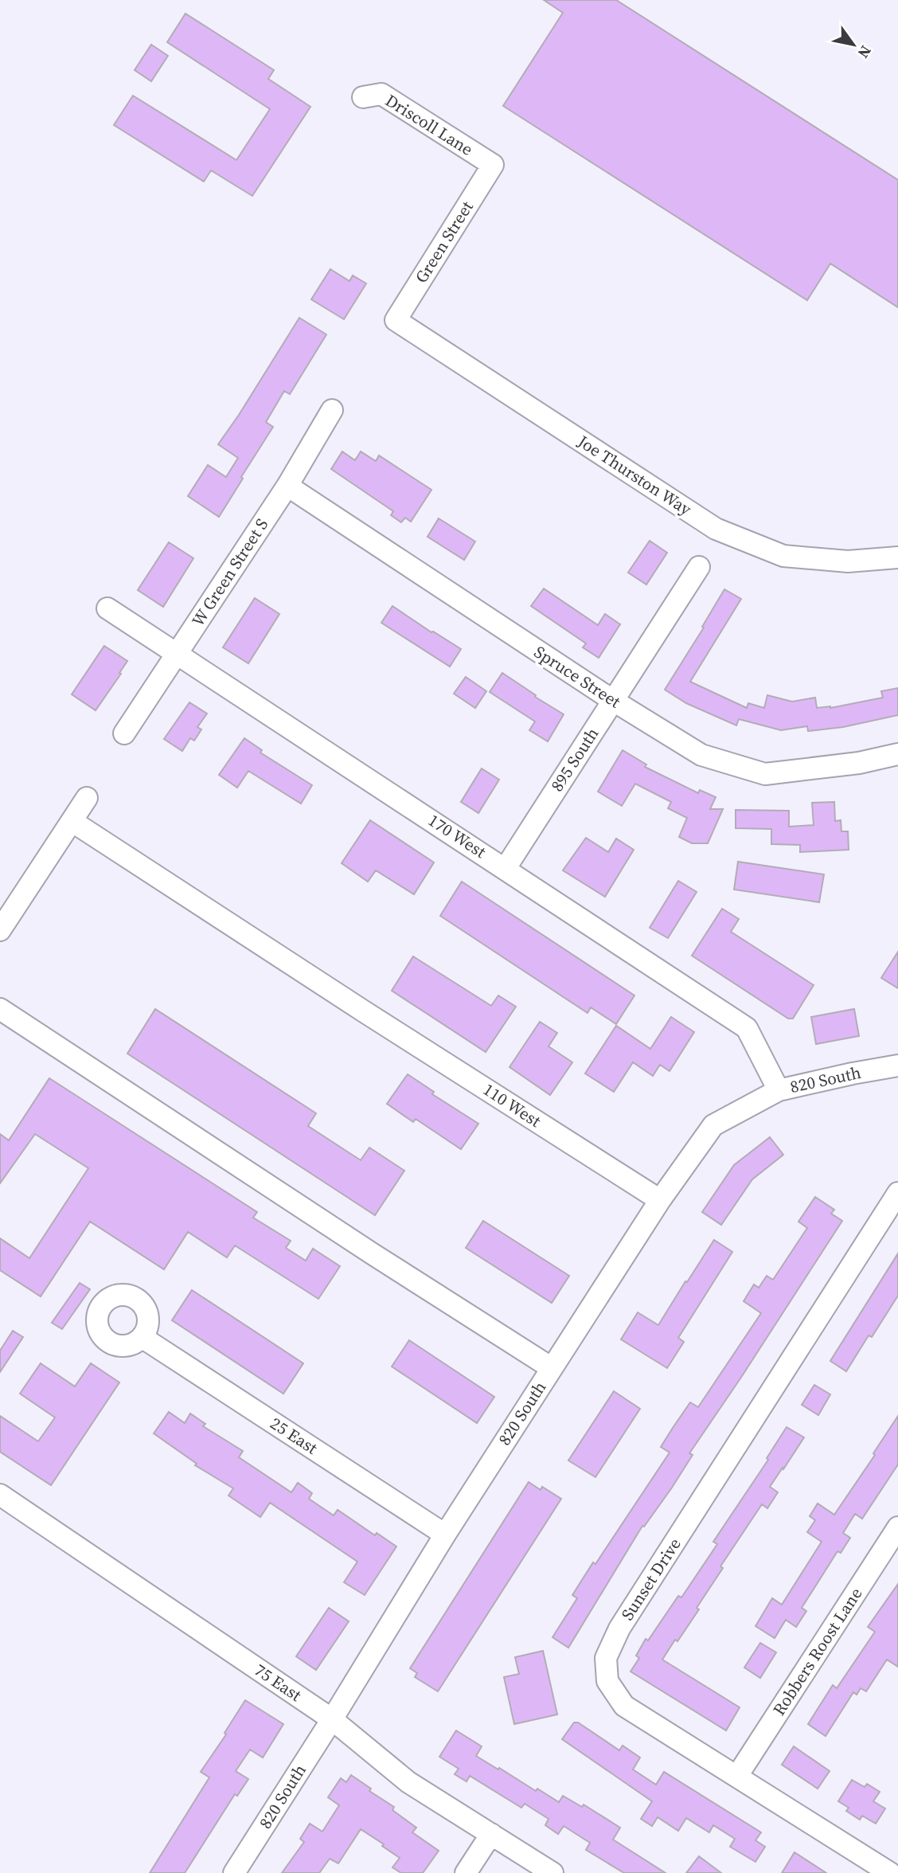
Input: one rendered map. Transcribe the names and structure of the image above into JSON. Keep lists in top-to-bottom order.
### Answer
{
  "streets": {
    "street": [
      "Driscoll Lane",
      "Green Street",
      "Joe Thurston Way",
      "W Green Street S",
      "Spruce Street",
      "895 South",
      "170 West",
      "820 South",
      "110 West",
      "25 East",
      "Sunset Drive",
      "Robbers Roost Lane",
      "75 East"
    ]
  },
  "crossings": [
    ["Driscoll Lane", "Green Street"],
    ["Green Street", "Joe Thurston Way"],
    ["W Green Street S", "Spruce Street"],
    ["W Green Street S", "170 West"],
    ["Spruce Street", "895 South"],
    ["895 South", "170 West"],
    ["170 West", "820 South"],
    ["820 South", "110 West"],
    ["820 South", "25 East"],
    ["820 South", "75 East"],
    ["Sunset Drive", "Robbers Roost Lane"]
  ],
  "north": "bottom right"
}
